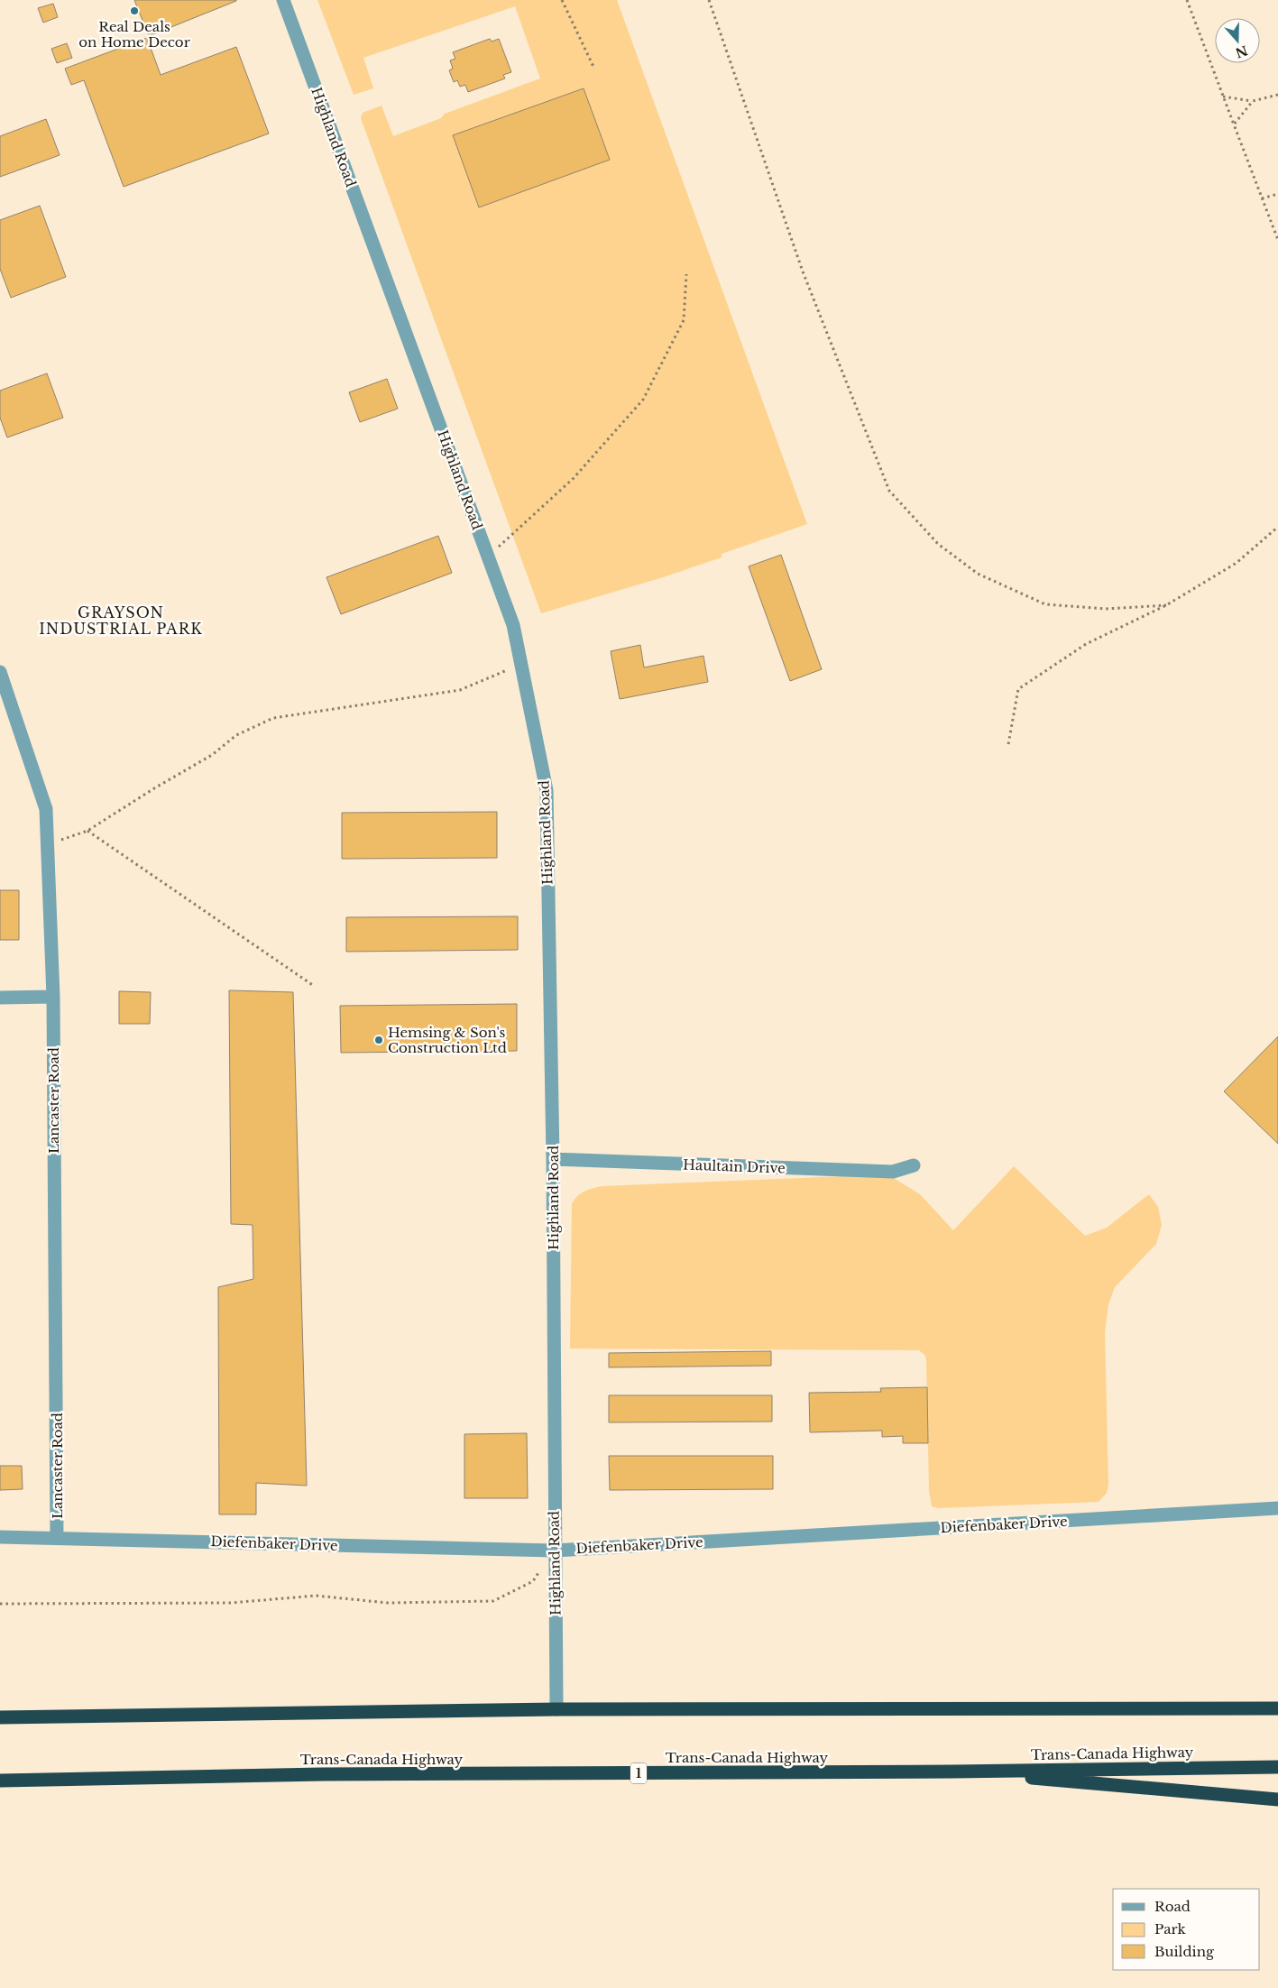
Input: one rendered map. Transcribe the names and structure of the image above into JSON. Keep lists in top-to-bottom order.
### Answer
{
  "streets": {
    "highway": ["Trans-Canada Highway", "1"],
    "street": [
      "Highland Road",
      "Lancaster Road",
      "Haultain Drive",
      "Diefenbaker Drive"
    ]
  },
  "crossings": [
    ["Highland Road", "Haultain Drive"],
    ["Highland Road", "Diefenbaker Drive"],
    ["Lancaster Road", "Diefenbaker Drive"]
  ],
  "districts": ["GRAYSON INDUSTRIAL PARK"],
  "places": ["Real Deals on Home Decor", "Hemsing & Son's Construction Ltd"],
  "legend": ["Road", "Park", "Building"],
  "north": "bottom"
}
